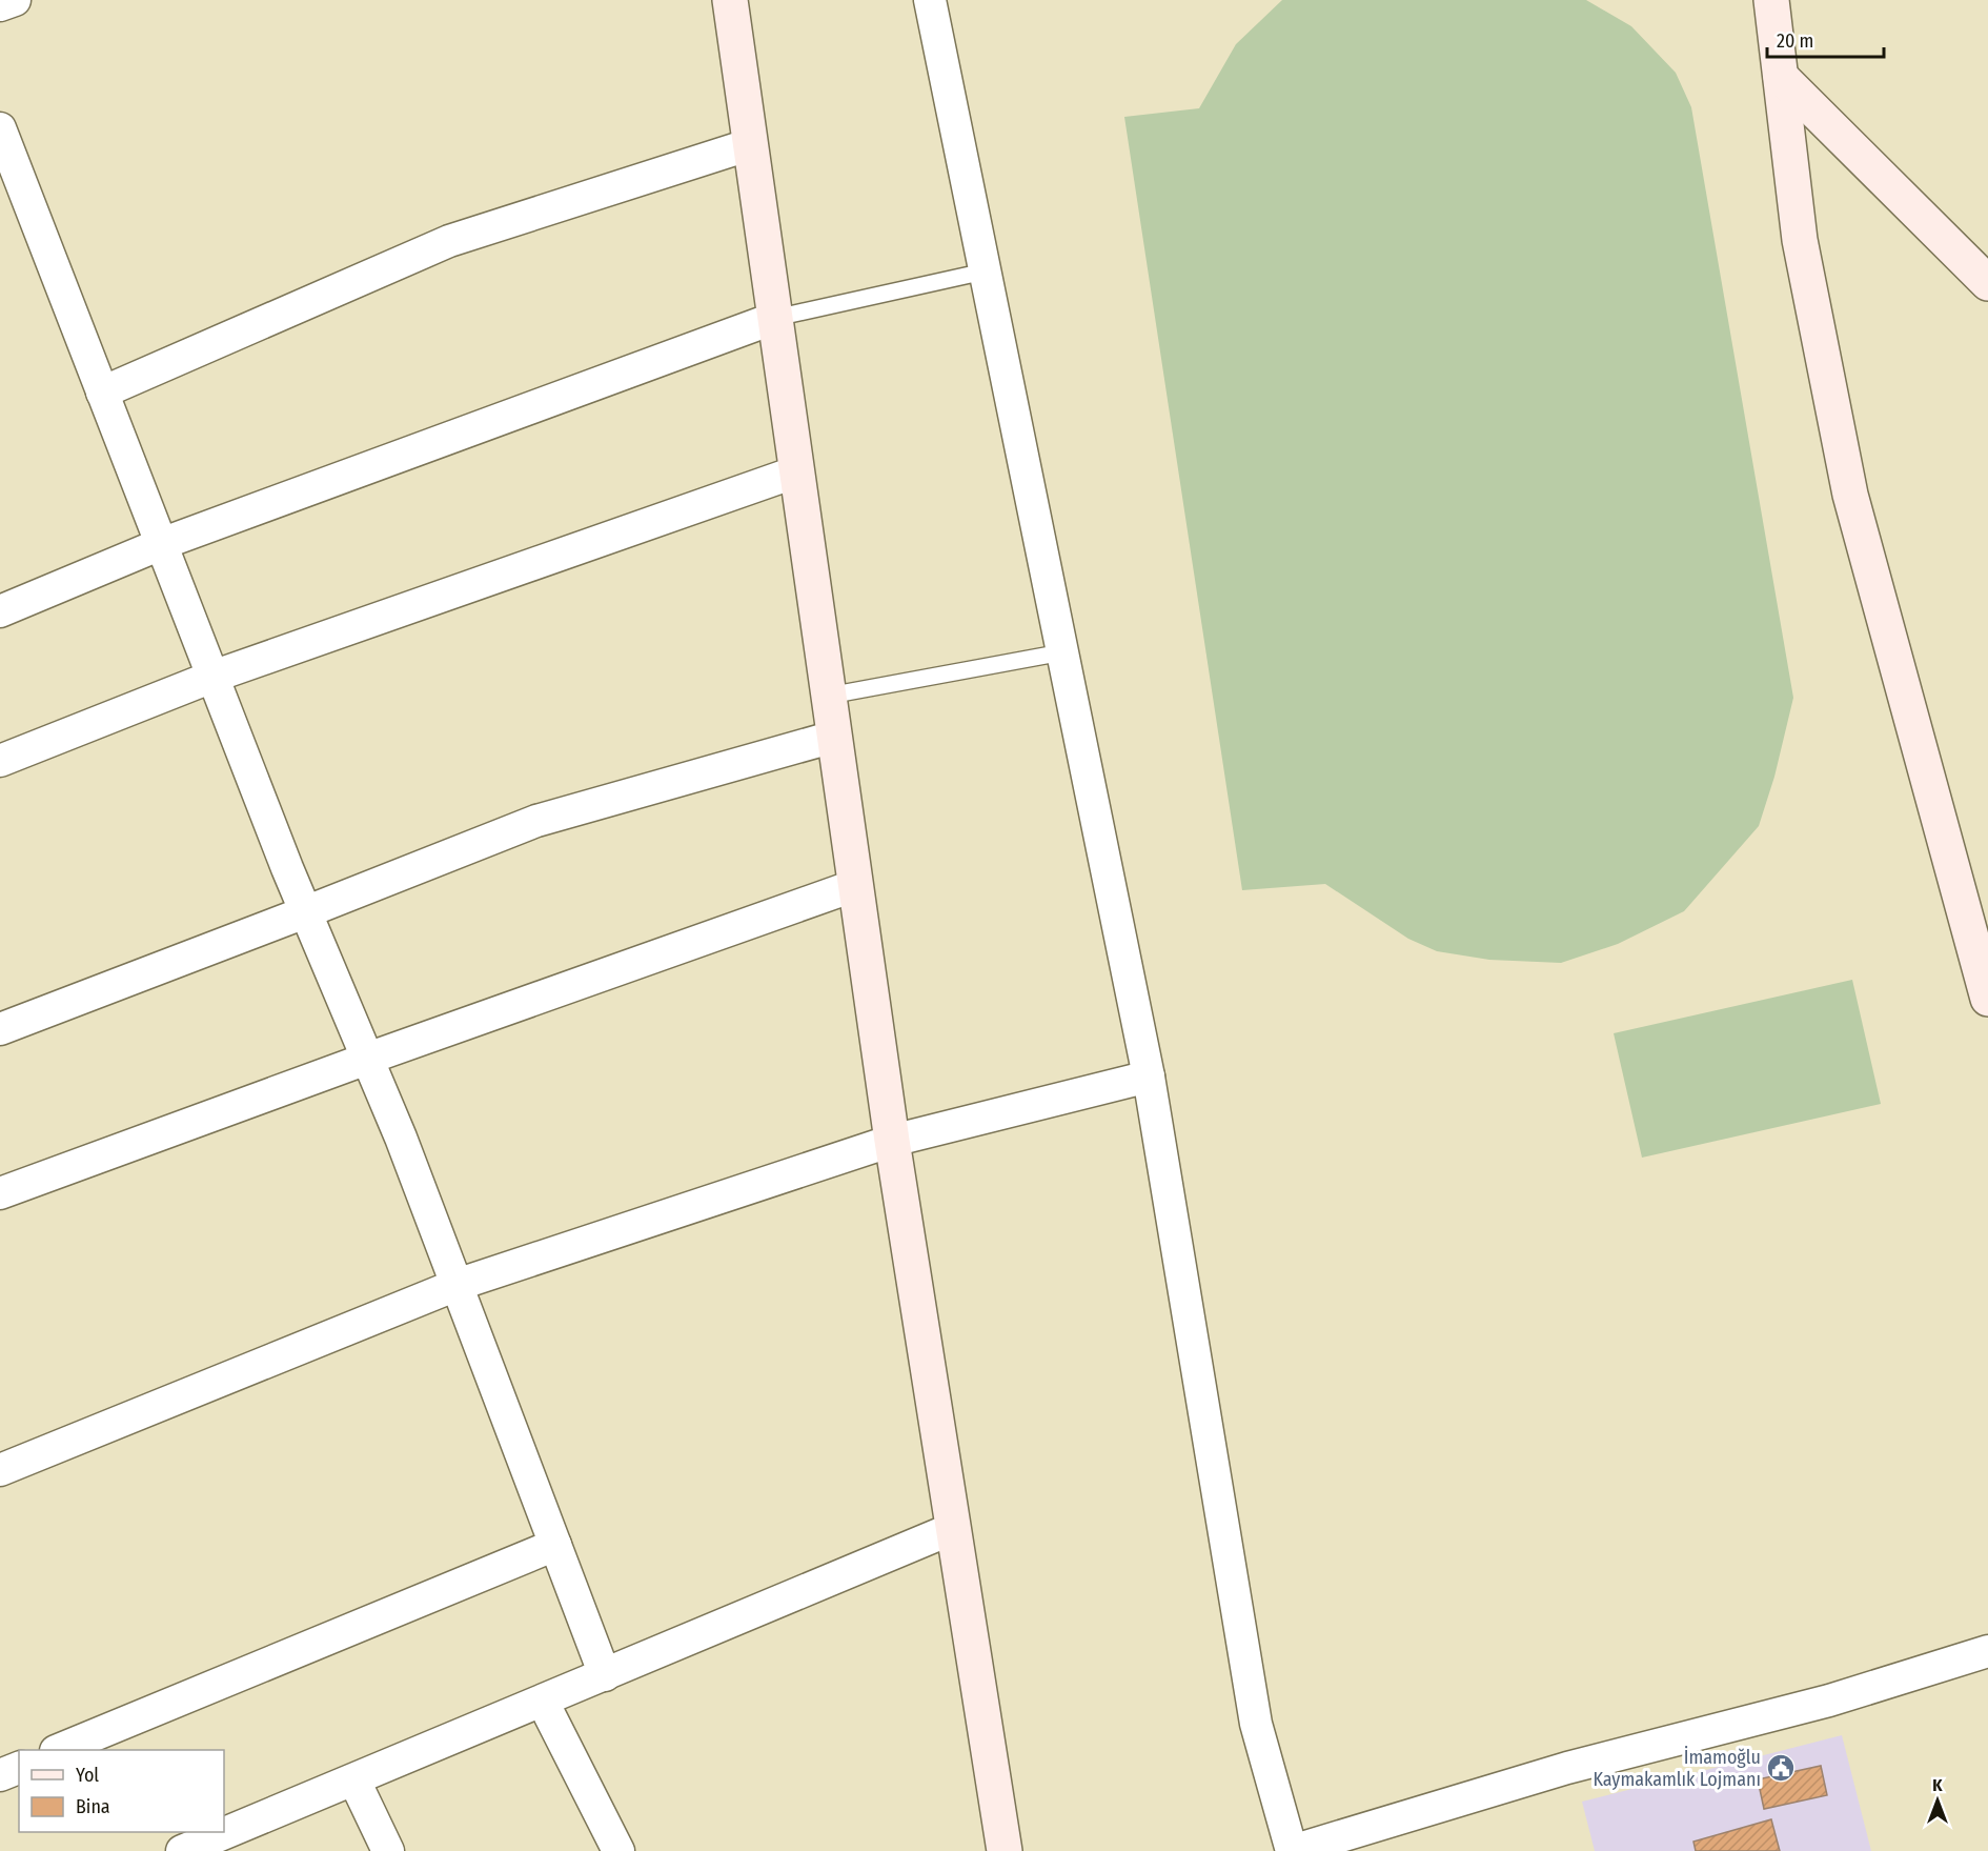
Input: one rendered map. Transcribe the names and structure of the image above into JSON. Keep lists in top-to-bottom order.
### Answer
{
  "places": {
    "public building": ["İmamoğlu Kaymakamlık Lojmanı"]
  },
  "legend": ["Yol", "Bina"],
  "scale_bar": "20 m",
  "north": "top"
}
